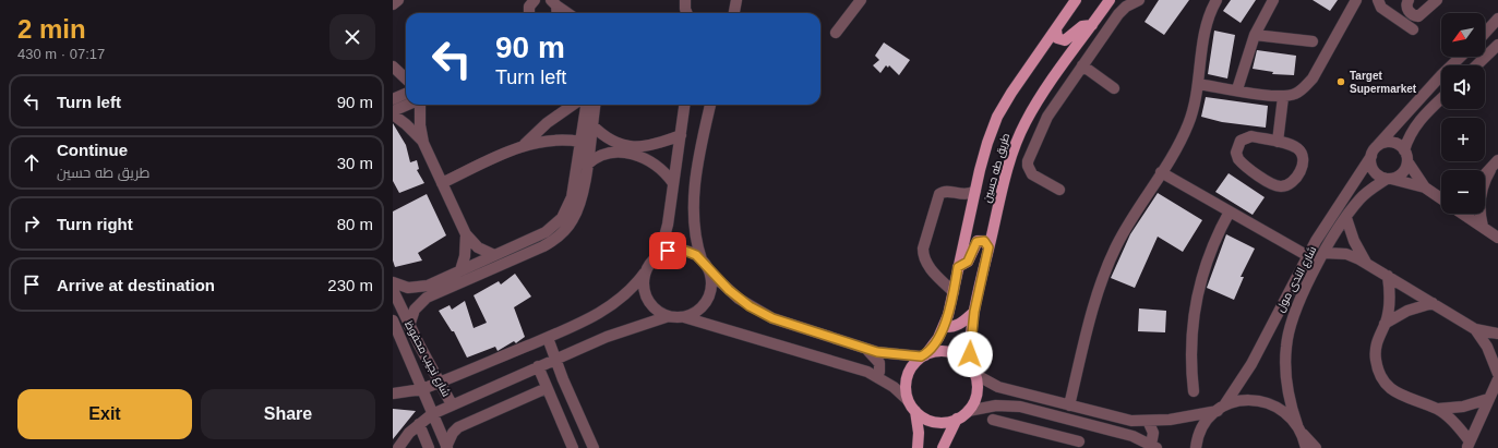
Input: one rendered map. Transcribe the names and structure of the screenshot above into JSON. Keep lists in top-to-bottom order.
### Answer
{
  "streets": {
    "main road": ["طريق طه حسين"],
    "street": ["شارع الندى مول", "شارع نجيب محفوظ"]
  },
  "places": ["Target Supermarket"],
  "north": "bottom left",
  "page": {
    "heading": ["2 min", "430 m · 07:17"],
    "map_buttons": ["+", "−"],
    "turn": ["90 m", "Turn left"],
    "list": [
      {
        "name": "Turn left",
        "value": "90 m"
      },
      {
        "name": "Continue",
        "note": "طريق طه حسين",
        "value": "30 m"
      },
      {
        "name": "Turn right",
        "value": "80 m"
      },
      {
        "name": "Arrive at destination",
        "value": "230 m"
      }
    ],
    "buttons": ["Exit", "Share"]
  }
}
